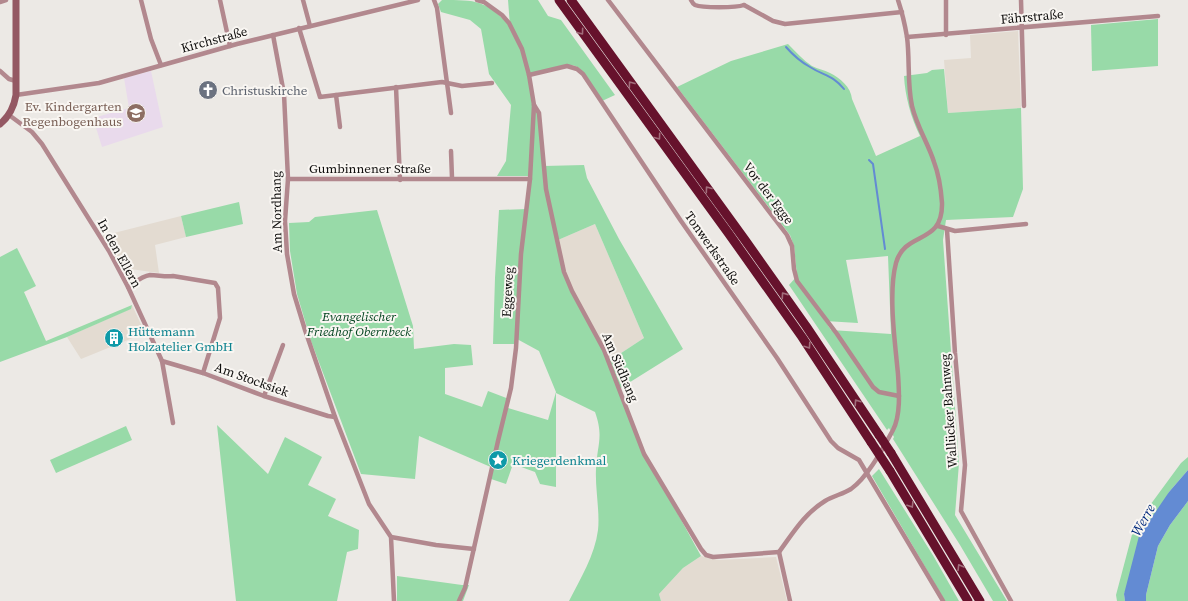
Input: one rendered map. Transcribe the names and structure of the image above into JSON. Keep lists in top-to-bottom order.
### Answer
{
  "streets": {
    "street": [
      "Fährstraße",
      "Kirchstraße",
      "Gumbinnener Straße",
      "Vor der Egge",
      "Am Nordhang",
      "Tonwerkstraße",
      "In den Ellern",
      "Eggeweg",
      "Am Südhang",
      "Am Stocksiek",
      "Wallücker Bahnweg"
    ]
  },
  "crossings": [
    ["Kirchstraße", "Am Nordhang"],
    ["Gumbinnener Straße", "Am Nordhang"],
    ["Gumbinnener Straße", "Eggeweg"],
    ["Am Nordhang", "Am Stocksiek"],
    ["Tonwerkstraße", "Eggeweg"],
    ["In den Ellern", "Am Stocksiek"],
    ["Eggeweg", "Am Südhang"]
  ],
  "water": ["Werre"],
  "parks": ["Evangelischer Friedhof Obernbeck"],
  "places": {
    "church": ["Christuskirche"],
    "school or university": ["Ev. Kindergarten Regenbogenhaus"],
    "building": ["Hüttemann Holzatelier GmbH"],
    "place": ["Kriegerdenkmal"]
  }
}
